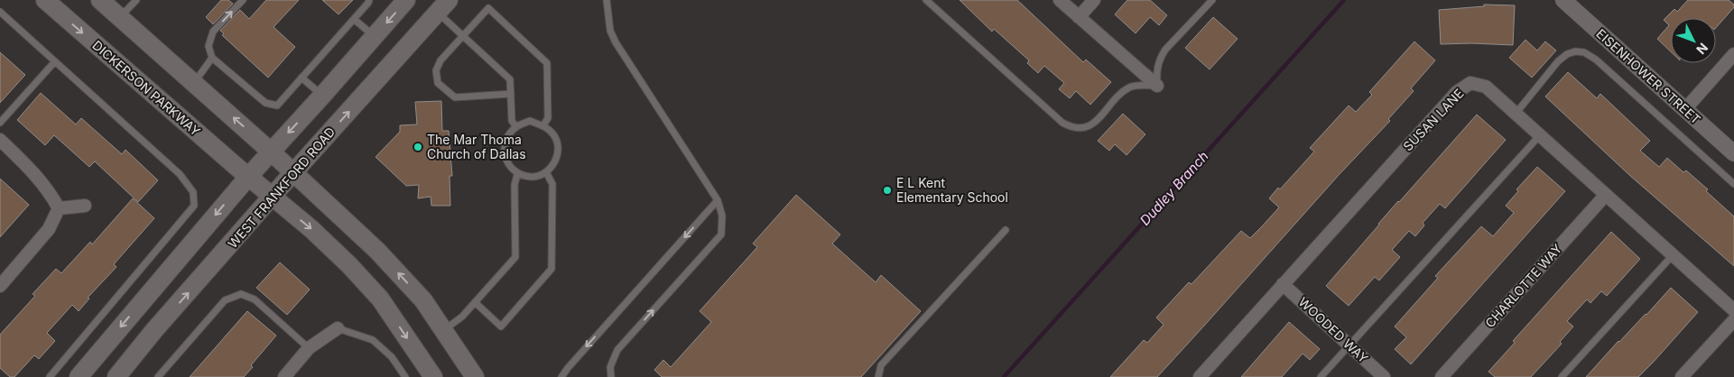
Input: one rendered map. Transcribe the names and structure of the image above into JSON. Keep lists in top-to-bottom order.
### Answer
{
  "streets": {
    "main road": ["DICKERSON PARKWAY", "WEST FRANKFORD ROAD"],
    "street": [
      "EISENHOWER STREET",
      "SUSAN LANE",
      "CHARLOTTE WAY",
      "WOODED WAY"
    ]
  },
  "crossings": [
    ["DICKERSON PARKWAY", "WEST FRANKFORD ROAD"],
    ["SUSAN LANE", "CHARLOTTE WAY"],
    ["SUSAN LANE", "WOODED WAY"]
  ],
  "water": ["Dudley Branch"],
  "places": ["The Mar Thoma Church of Dallas", "E L Kent Elementary School"],
  "north": "bottom right"
}
